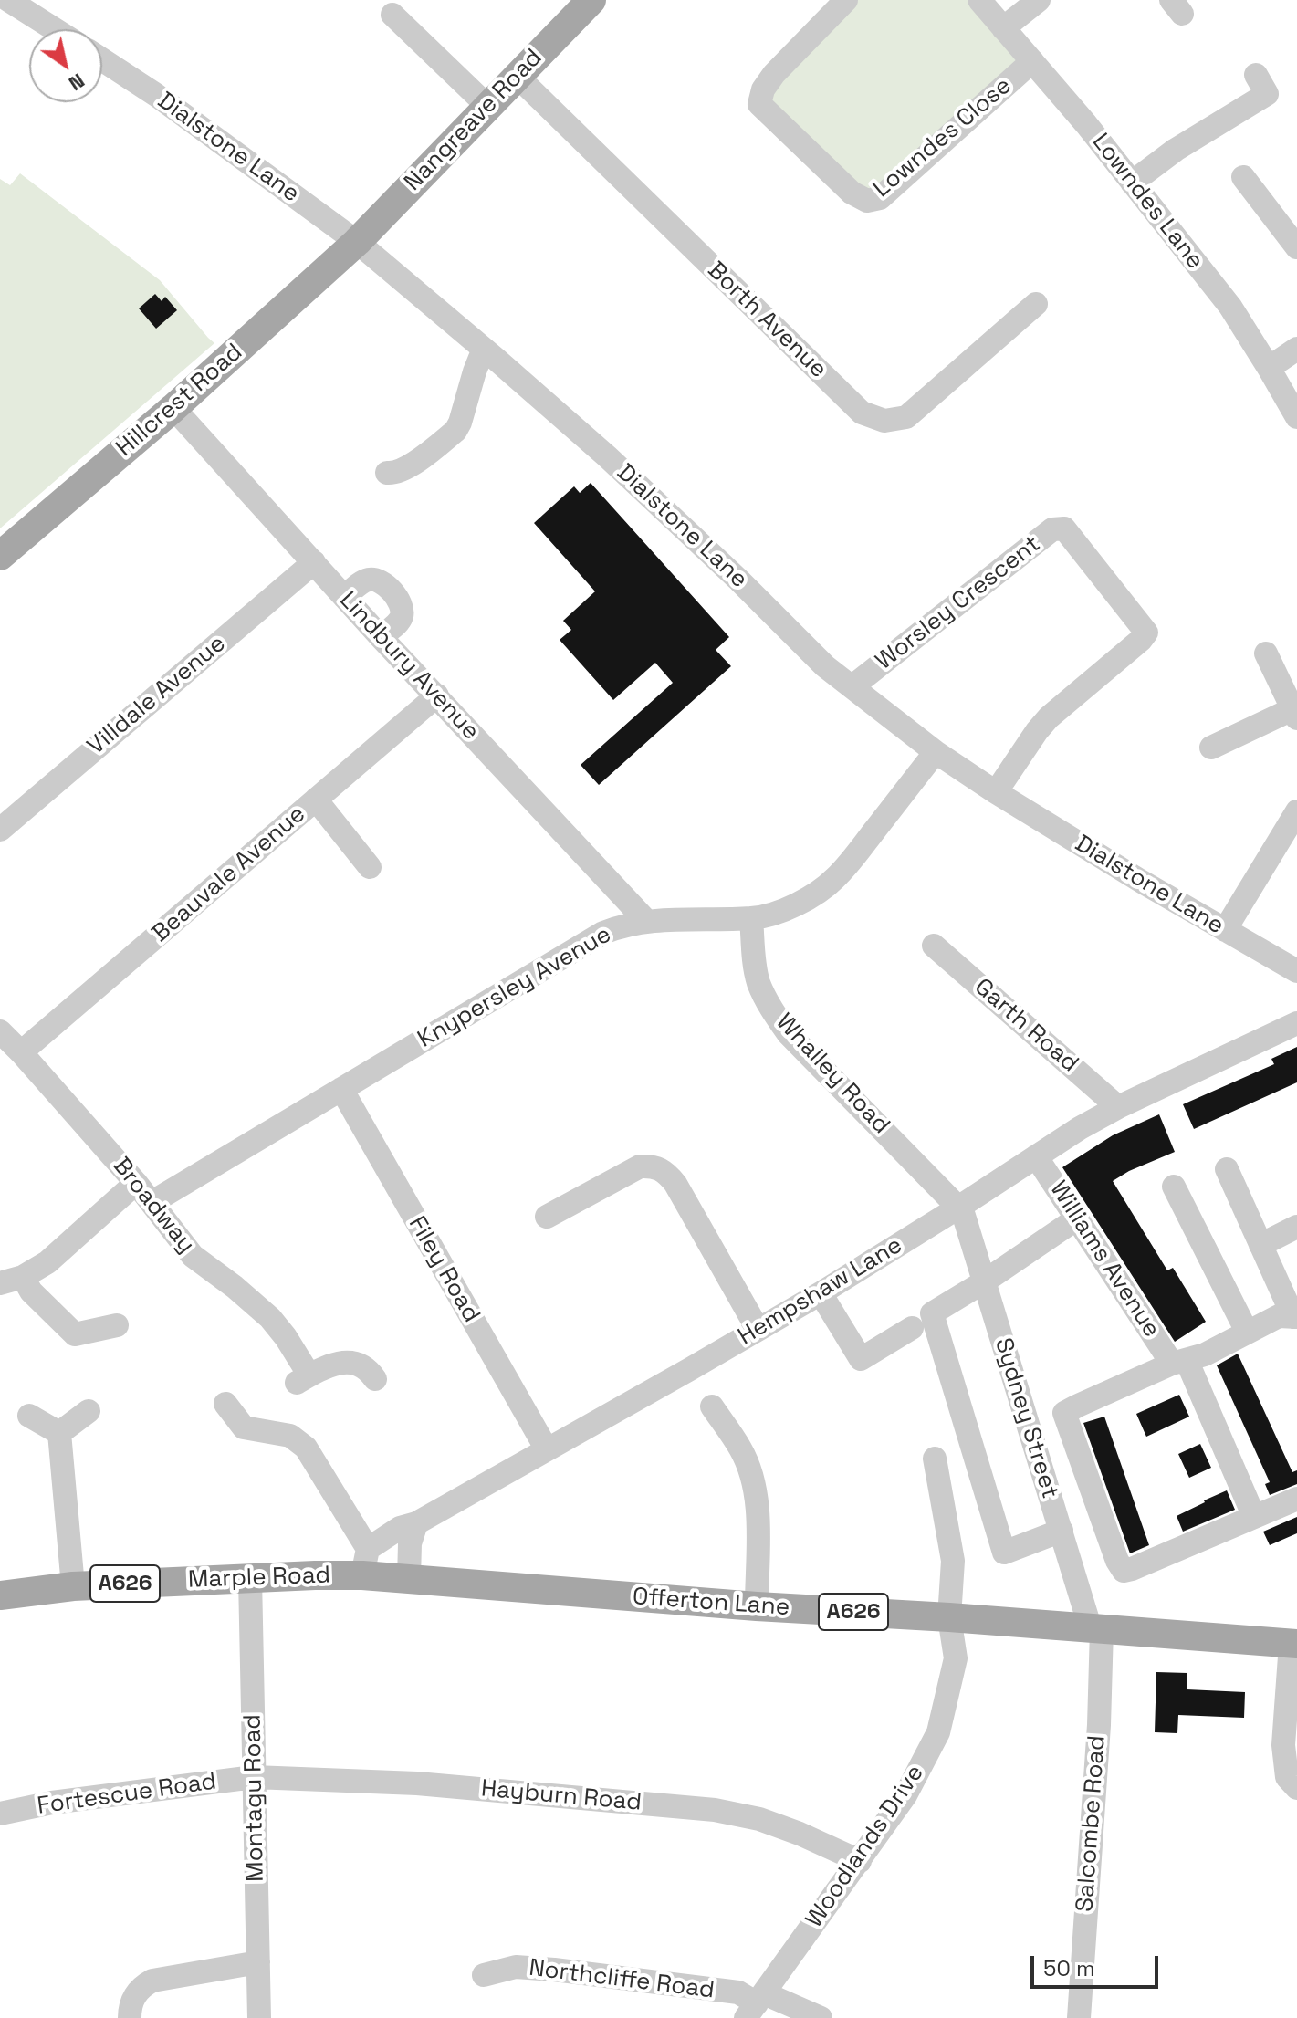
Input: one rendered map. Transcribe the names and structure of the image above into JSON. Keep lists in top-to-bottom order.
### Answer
{
  "streets": {
    "main road": [
      "Nangreave Road",
      "Hillcrest Road",
      "Marple Road",
      "A626",
      "Offerton Lane"
    ],
    "street": [
      "Lowndes Close",
      "Dialstone Lane",
      "Lowndes Lane",
      "Borth Avenue",
      "Worsley Crescent",
      "Lindbury Avenue",
      "Villdale Avenue",
      "Beauvale Avenue",
      "Knypersley Avenue",
      "Garth Road",
      "Whalley Road",
      "Broadway",
      "Williams Avenue",
      "Filey Road",
      "Hempshaw Lane",
      "Sydney Street",
      "Fortescue Road",
      "Hayburn Road",
      "Montagu Road",
      "Salcombe Road",
      "Woodlands Drive",
      "Northcliffe Road"
    ]
  },
  "crossings": [
    ["Nangreave Road", "Dialstone Lane"],
    ["Nangreave Road", "Borth Avenue"],
    ["Nangreave Road", "Hillcrest Road"],
    ["Lowndes Close", "Lowndes Lane"],
    ["Dialstone Lane", "Hillcrest Road"],
    ["Dialstone Lane", "Worsley Crescent"],
    ["Dialstone Lane", "Knypersley Avenue"],
    ["Hillcrest Road", "Lindbury Avenue"],
    ["Lindbury Avenue", "Villdale Avenue"],
    ["Lindbury Avenue", "Beauvale Avenue"],
    ["Lindbury Avenue", "Knypersley Avenue"],
    ["Beauvale Avenue", "Broadway"],
    ["Knypersley Avenue", "Whalley Road"],
    ["Knypersley Avenue", "Broadway"],
    ["Knypersley Avenue", "Filey Road"],
    ["Garth Road", "Hempshaw Lane"],
    ["Whalley Road", "Hempshaw Lane"],
    ["Whalley Road", "Sydney Street"],
    ["Williams Avenue", "Hempshaw Lane"],
    ["Filey Road", "Hempshaw Lane"],
    ["Hempshaw Lane", "Sydney Street"],
    ["Hempshaw Lane", "Marple Road"],
    ["Hempshaw Lane", "Offerton Lane"],
    ["Sydney Street", "Offerton Lane"],
    ["Sydney Street", "Salcombe Road"],
    ["Marple Road", "Offerton Lane"],
    ["Marple Road", "Montagu Road"],
    ["Offerton Lane", "Salcombe Road"],
    ["Offerton Lane", "Woodlands Drive"],
    ["Fortescue Road", "Hayburn Road"],
    ["Fortescue Road", "Montagu Road"],
    ["Hayburn Road", "Montagu Road"],
    ["Hayburn Road", "Woodlands Drive"],
    ["Woodlands Drive", "Northcliffe Road"]
  ],
  "scale_bar": "50 m",
  "north": "bottom right"
}
